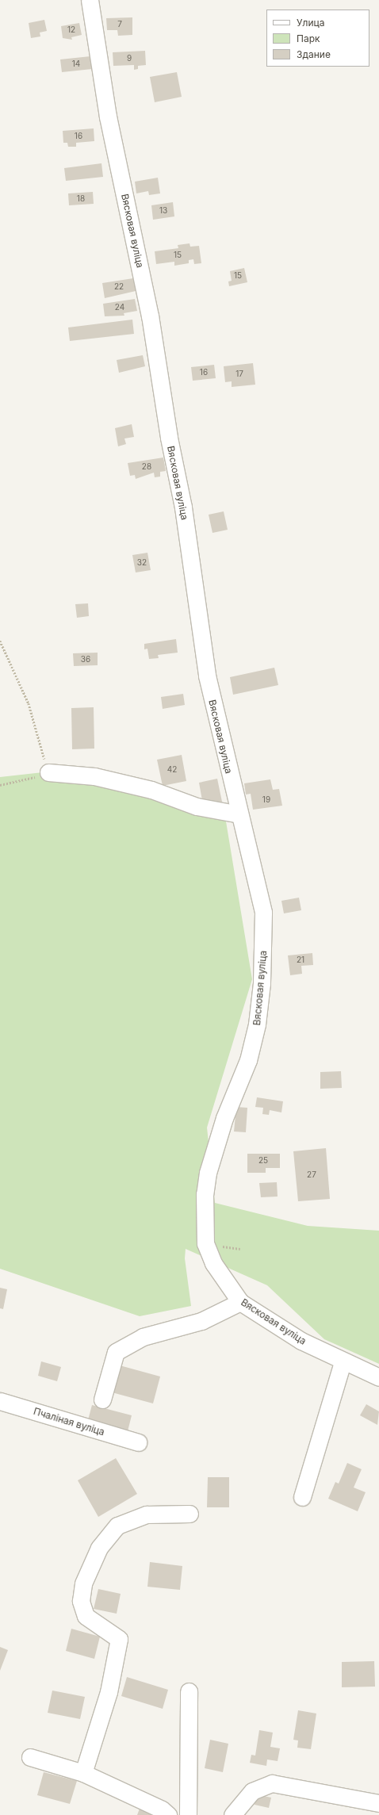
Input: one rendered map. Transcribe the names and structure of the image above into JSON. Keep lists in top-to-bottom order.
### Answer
{
  "streets": {
    "street": ["Вясковая вуліца", "Пчаліная вуліца"]
  },
  "house_numbers": [
    "7",
    "12",
    "9",
    "14",
    "16",
    "18",
    "13",
    "15",
    "15",
    "22",
    "24",
    "16",
    "17",
    "28",
    "32",
    "36",
    "42",
    "19",
    "21",
    "25",
    "27"
  ],
  "legend": ["Улица", "Парк", "Здание"]
}
